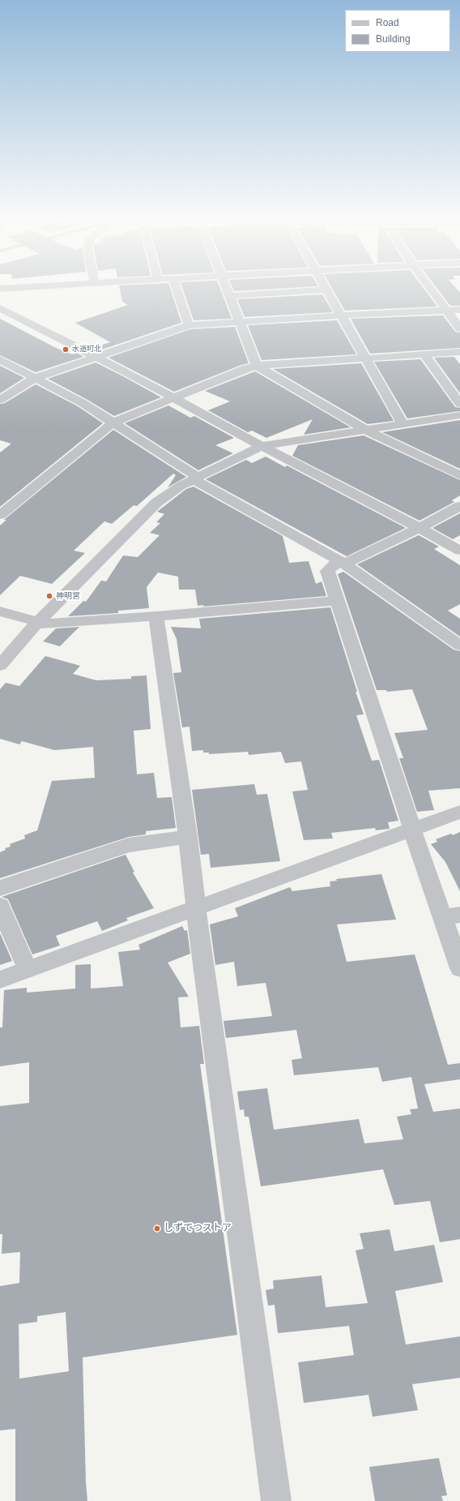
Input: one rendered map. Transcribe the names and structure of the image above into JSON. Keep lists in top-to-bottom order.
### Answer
{
  "places": ["水道町北", "神明宮", "しずてつストア"],
  "legend": ["Road", "Building"]
}
